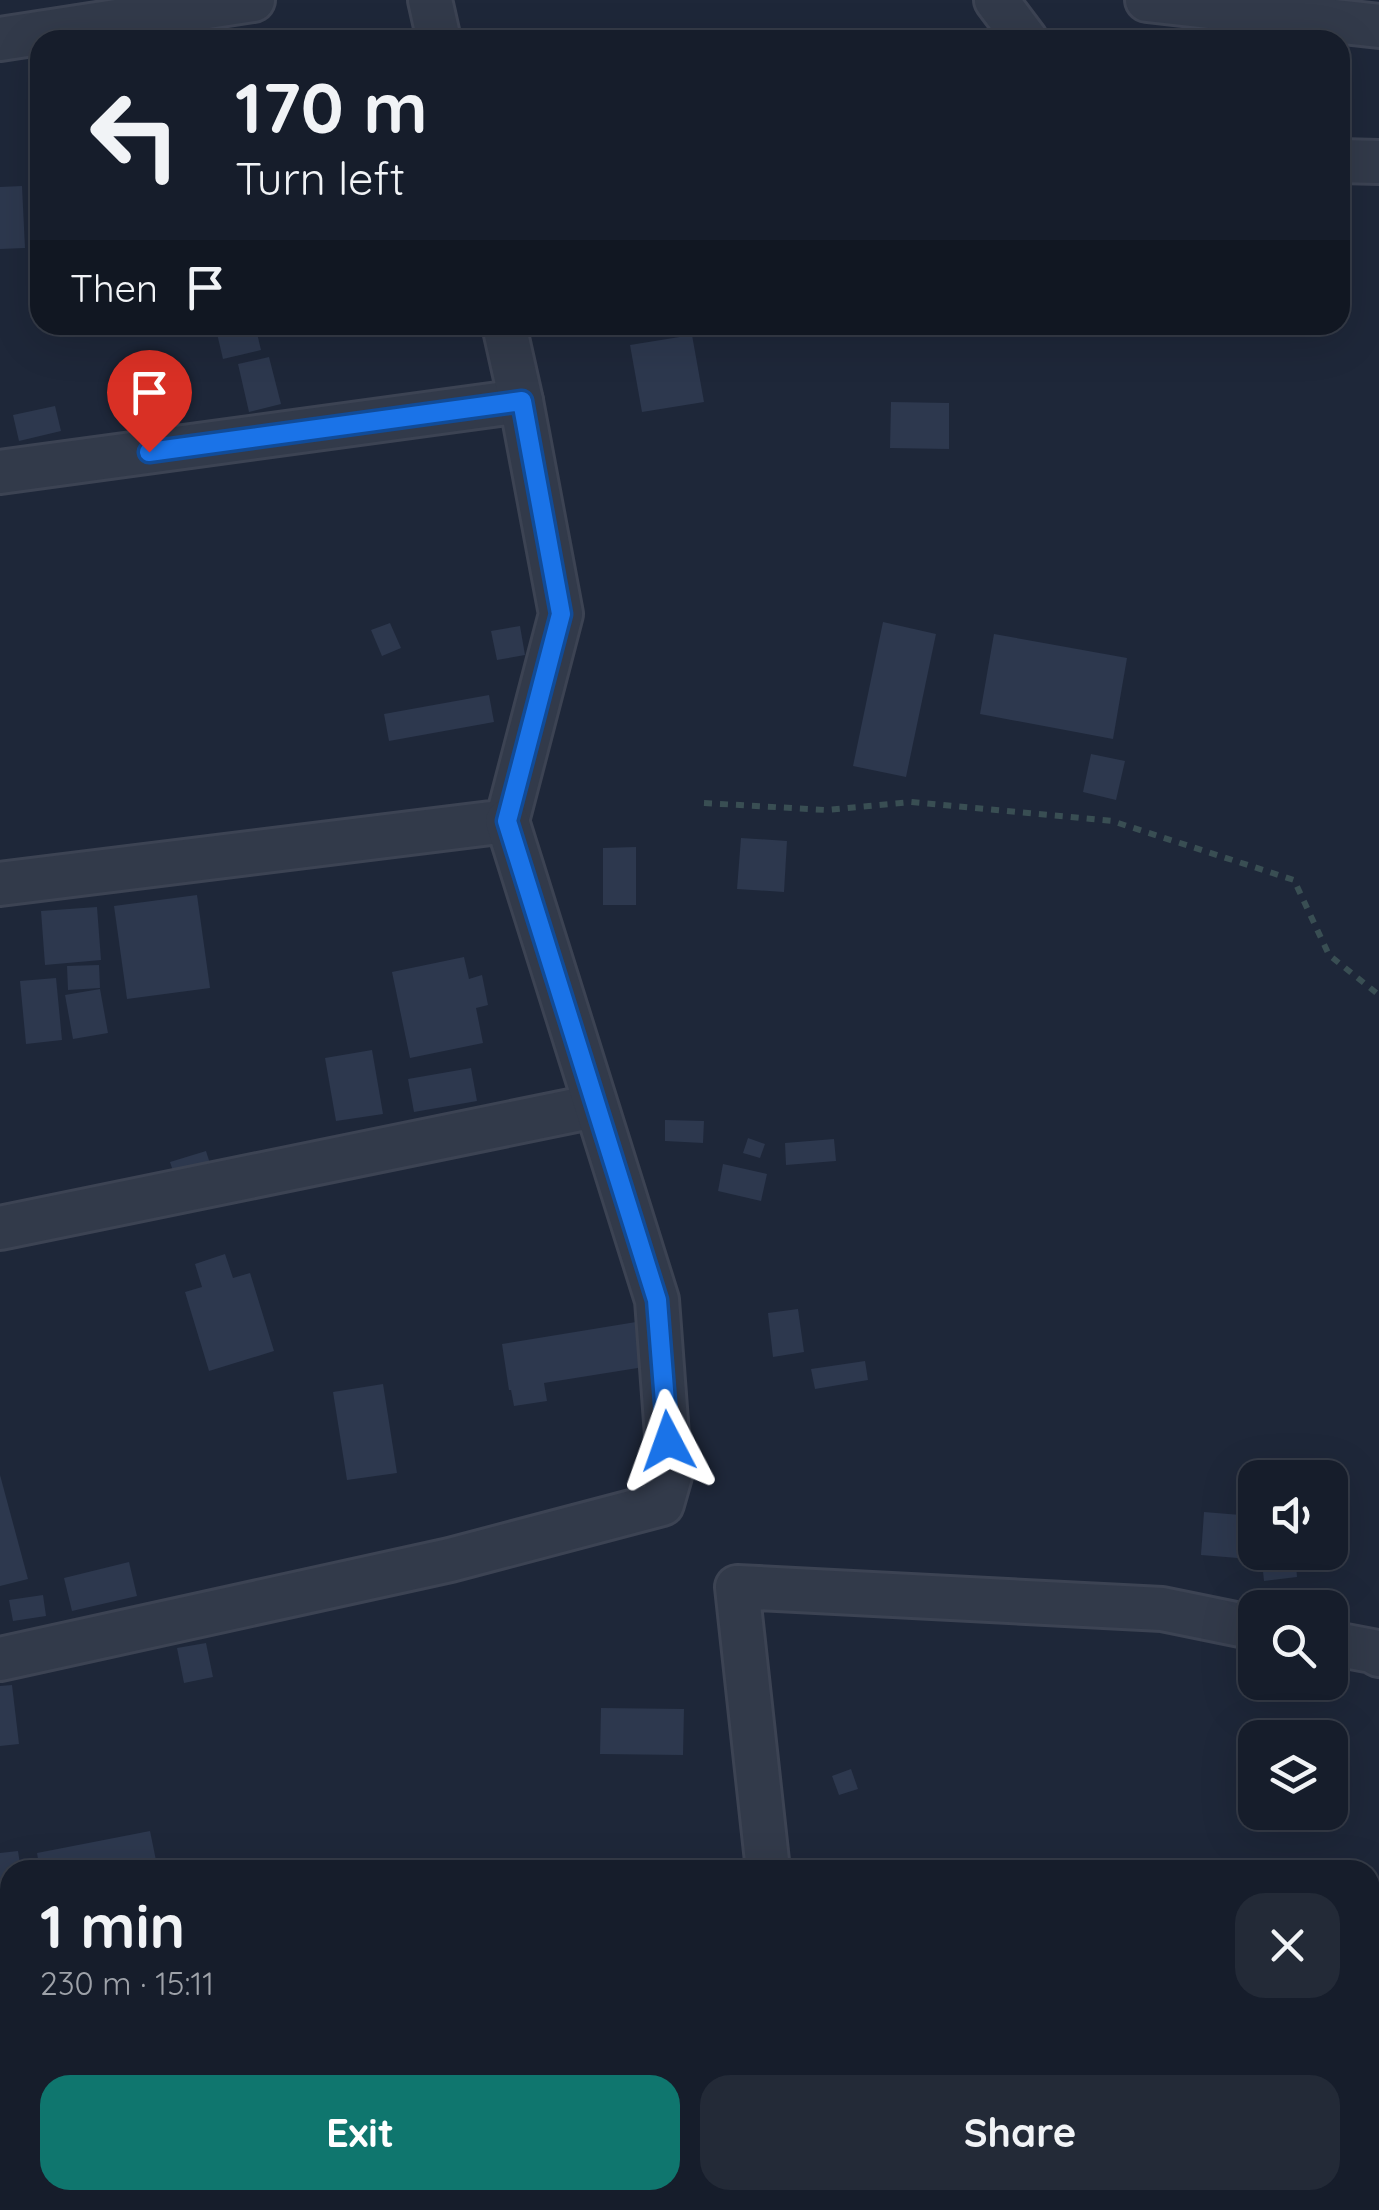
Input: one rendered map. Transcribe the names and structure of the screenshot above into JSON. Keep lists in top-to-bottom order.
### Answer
{
  "page": {
    "turn": ["170 m", "Turn left"],
    "then": "Then",
    "heading": ["1 min", "230 m · 15:11"],
    "buttons": ["Exit", "Share"]
  }
}
